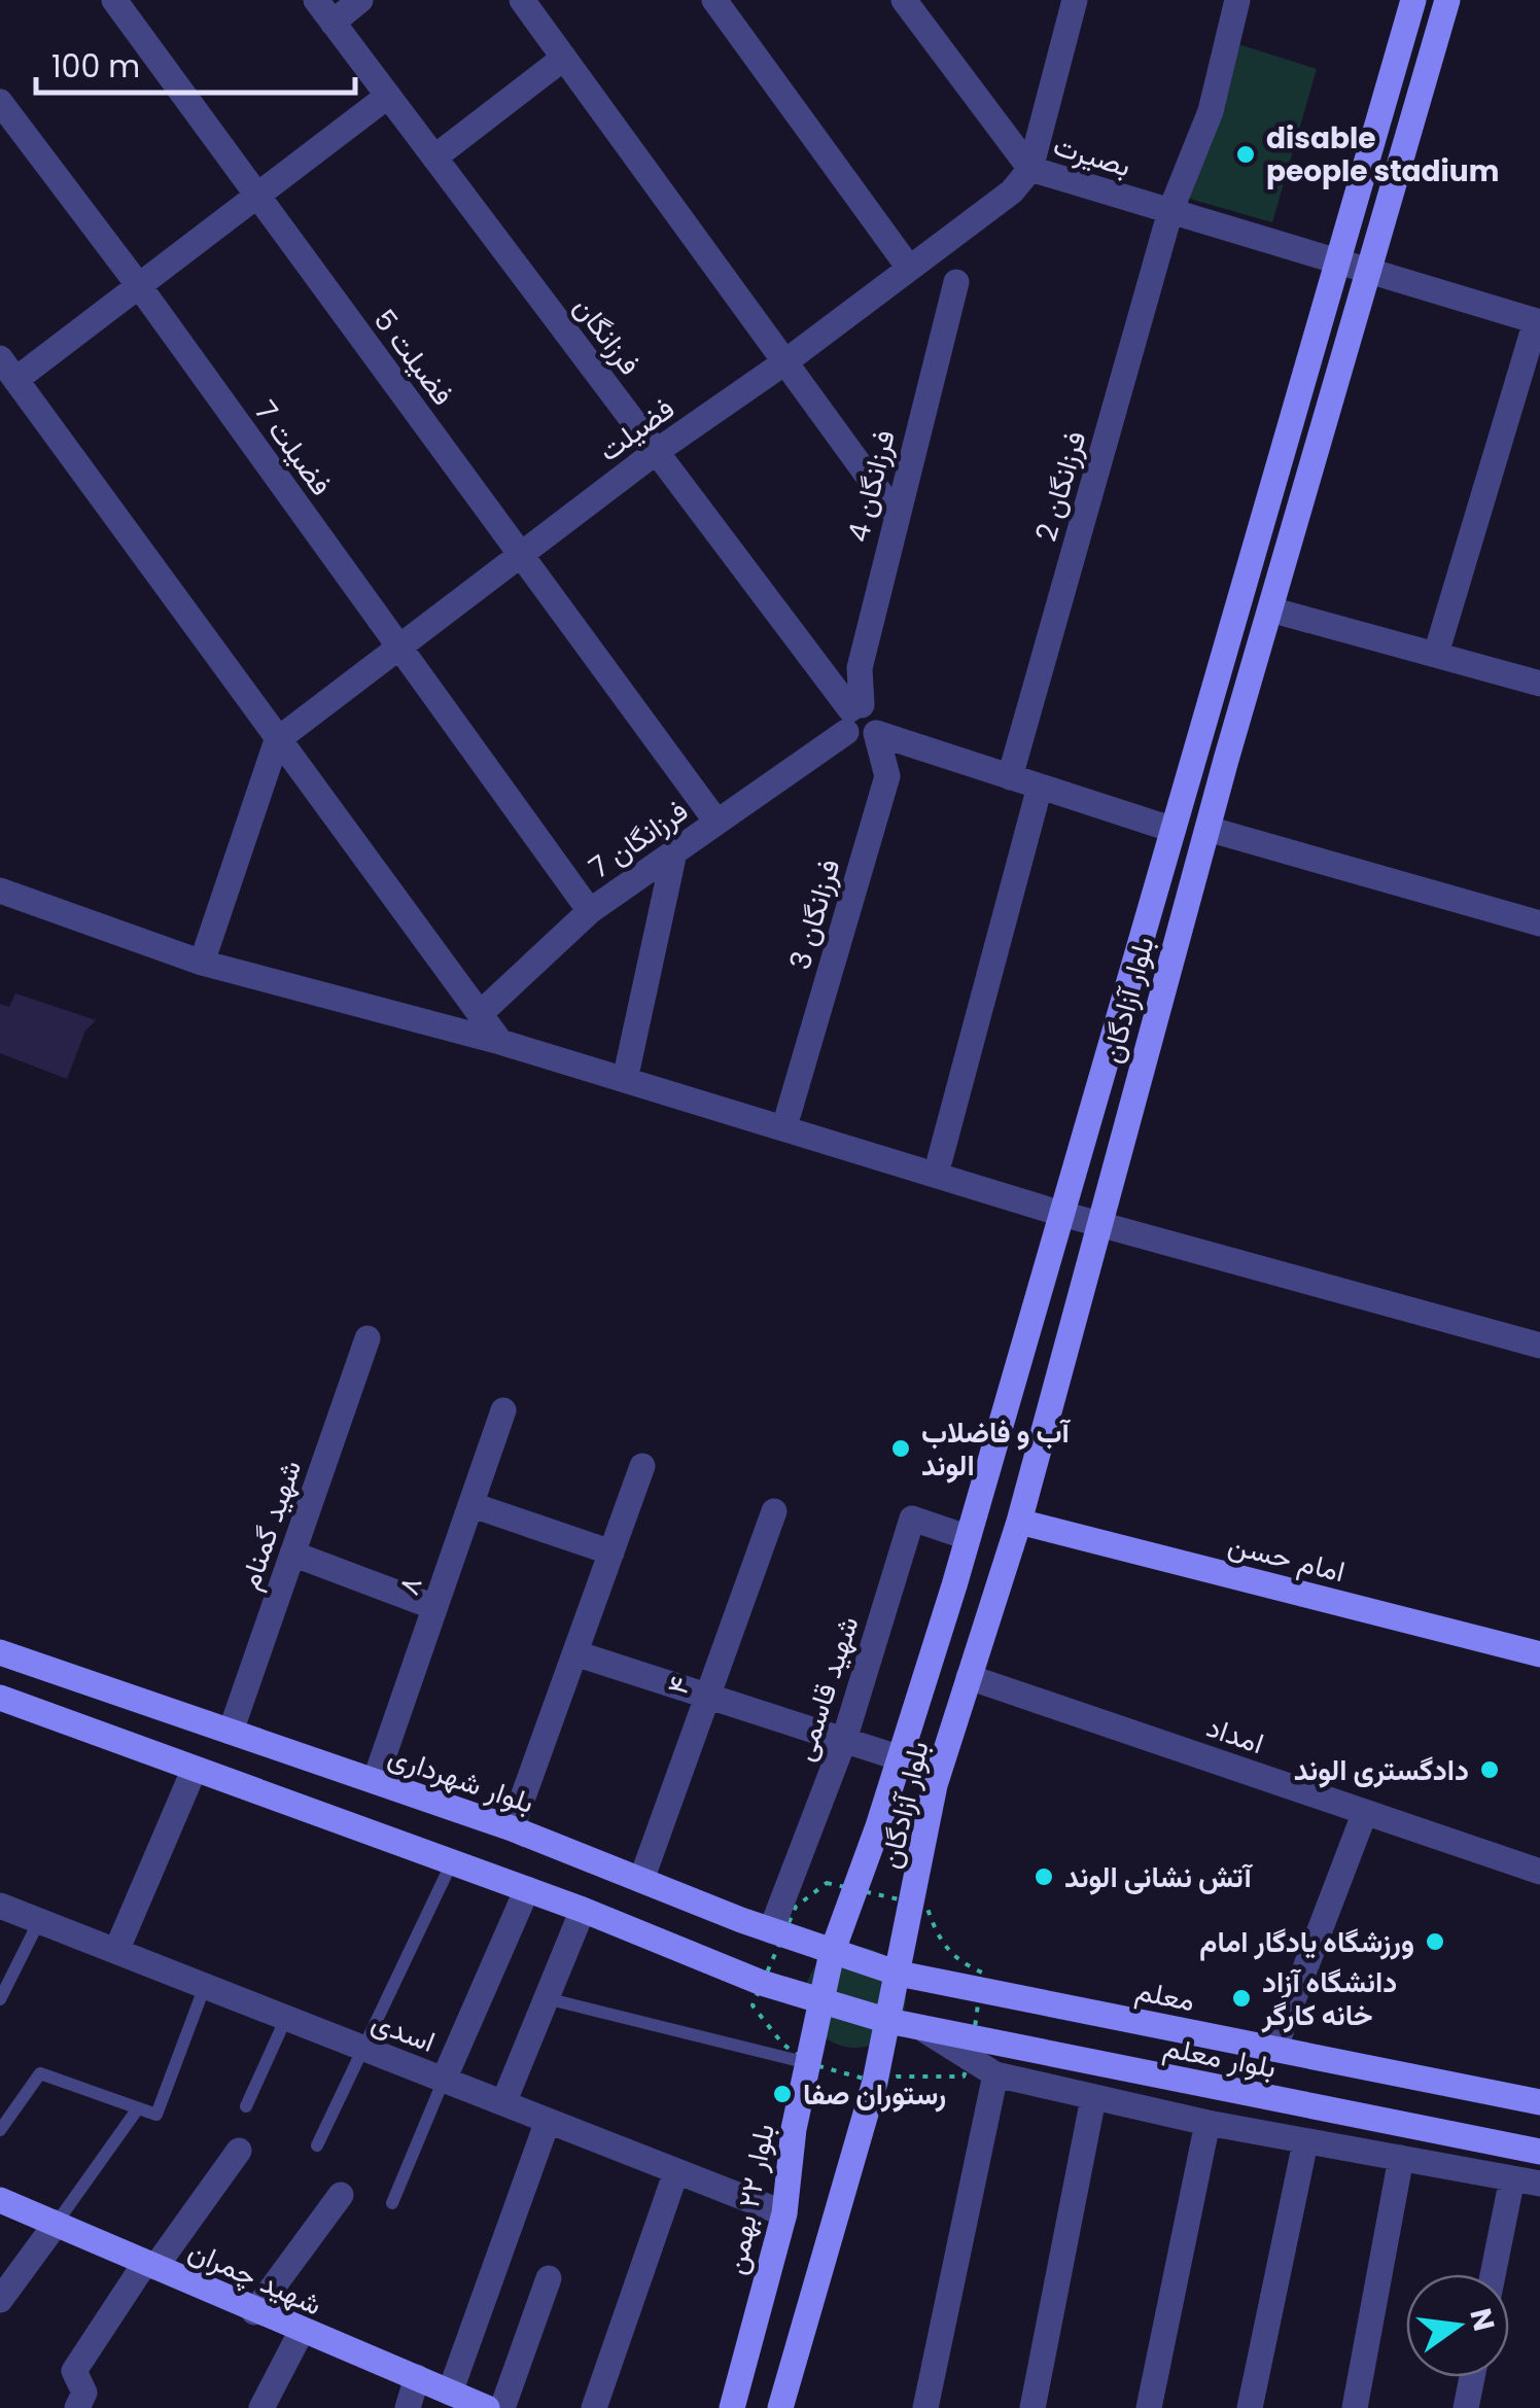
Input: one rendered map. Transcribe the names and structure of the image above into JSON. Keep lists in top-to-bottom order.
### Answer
{
  "streets": {
    "street": [
      "بصیرت",
      "فرزانگان",
      "فضیلت 5",
      "فضیلت",
      "فضیلت 7",
      "فرزانگان 4",
      "فرزانگان 2",
      "فرزانگان 7",
      "فرزانگان 3",
      "بلوار آزادگان",
      "شهید گمنام",
      "امام حسن",
      "۸",
      "۴",
      "شهید قاسمی",
      "امداد",
      "بلوار شهرداری",
      "معلم",
      "اسدی",
      "بلوار معلم",
      "بلوار ۲۲ بهمن",
      "شهید چمران"
    ]
  },
  "crossings": [
    ["بصیرت", "فضیلت"],
    ["بصیرت", "فرزانگان 2"],
    ["بصیرت", "بلوار آزادگان"],
    ["فرزانگان", "فضیلت"],
    ["فرزانگان", "فرزانگان 4"],
    ["فرزانگان", "فرزانگان 7"],
    ["فضیلت 5", "فضیلت"],
    ["فضیلت 5", "فرزانگان 7"],
    ["فضیلت", "فضیلت 7"],
    ["فضیلت 7", "فرزانگان 7"],
    ["فرزانگان 4", "فرزانگان 7"],
    ["بلوار آزادگان", "امام حسن"],
    ["بلوار آزادگان", "شهید قاسمی"],
    ["بلوار آزادگان", "امداد"],
    ["بلوار آزادگان", "بلوار شهرداری"],
    ["بلوار آزادگان", "معلم"],
    ["بلوار آزادگان", "بلوار معلم"],
    ["بلوار آزادگان", "بلوار ۲۲ بهمن"],
    ["شهید گمنام", "بلوار شهرداری"],
    ["۸", "بلوار شهرداری"],
    ["۴", "بلوار شهرداری"],
    ["شهید قاسمی", "بلوار شهرداری"],
    ["بلوار شهرداری", "معلم"],
    ["اسدی", "بلوار ۲۲ بهمن"]
  ],
  "places": [
    "disable people stadium",
    "آب و فاضلاب الوند",
    "دادگستری الوند",
    "آتش نشانی الوند",
    "ورزشگاه یادگار امام",
    "دانشگاه آزاد خانه کارگر",
    "رستوران صفا"
  ],
  "scale_bar": "100 m",
  "north": "right"
}
